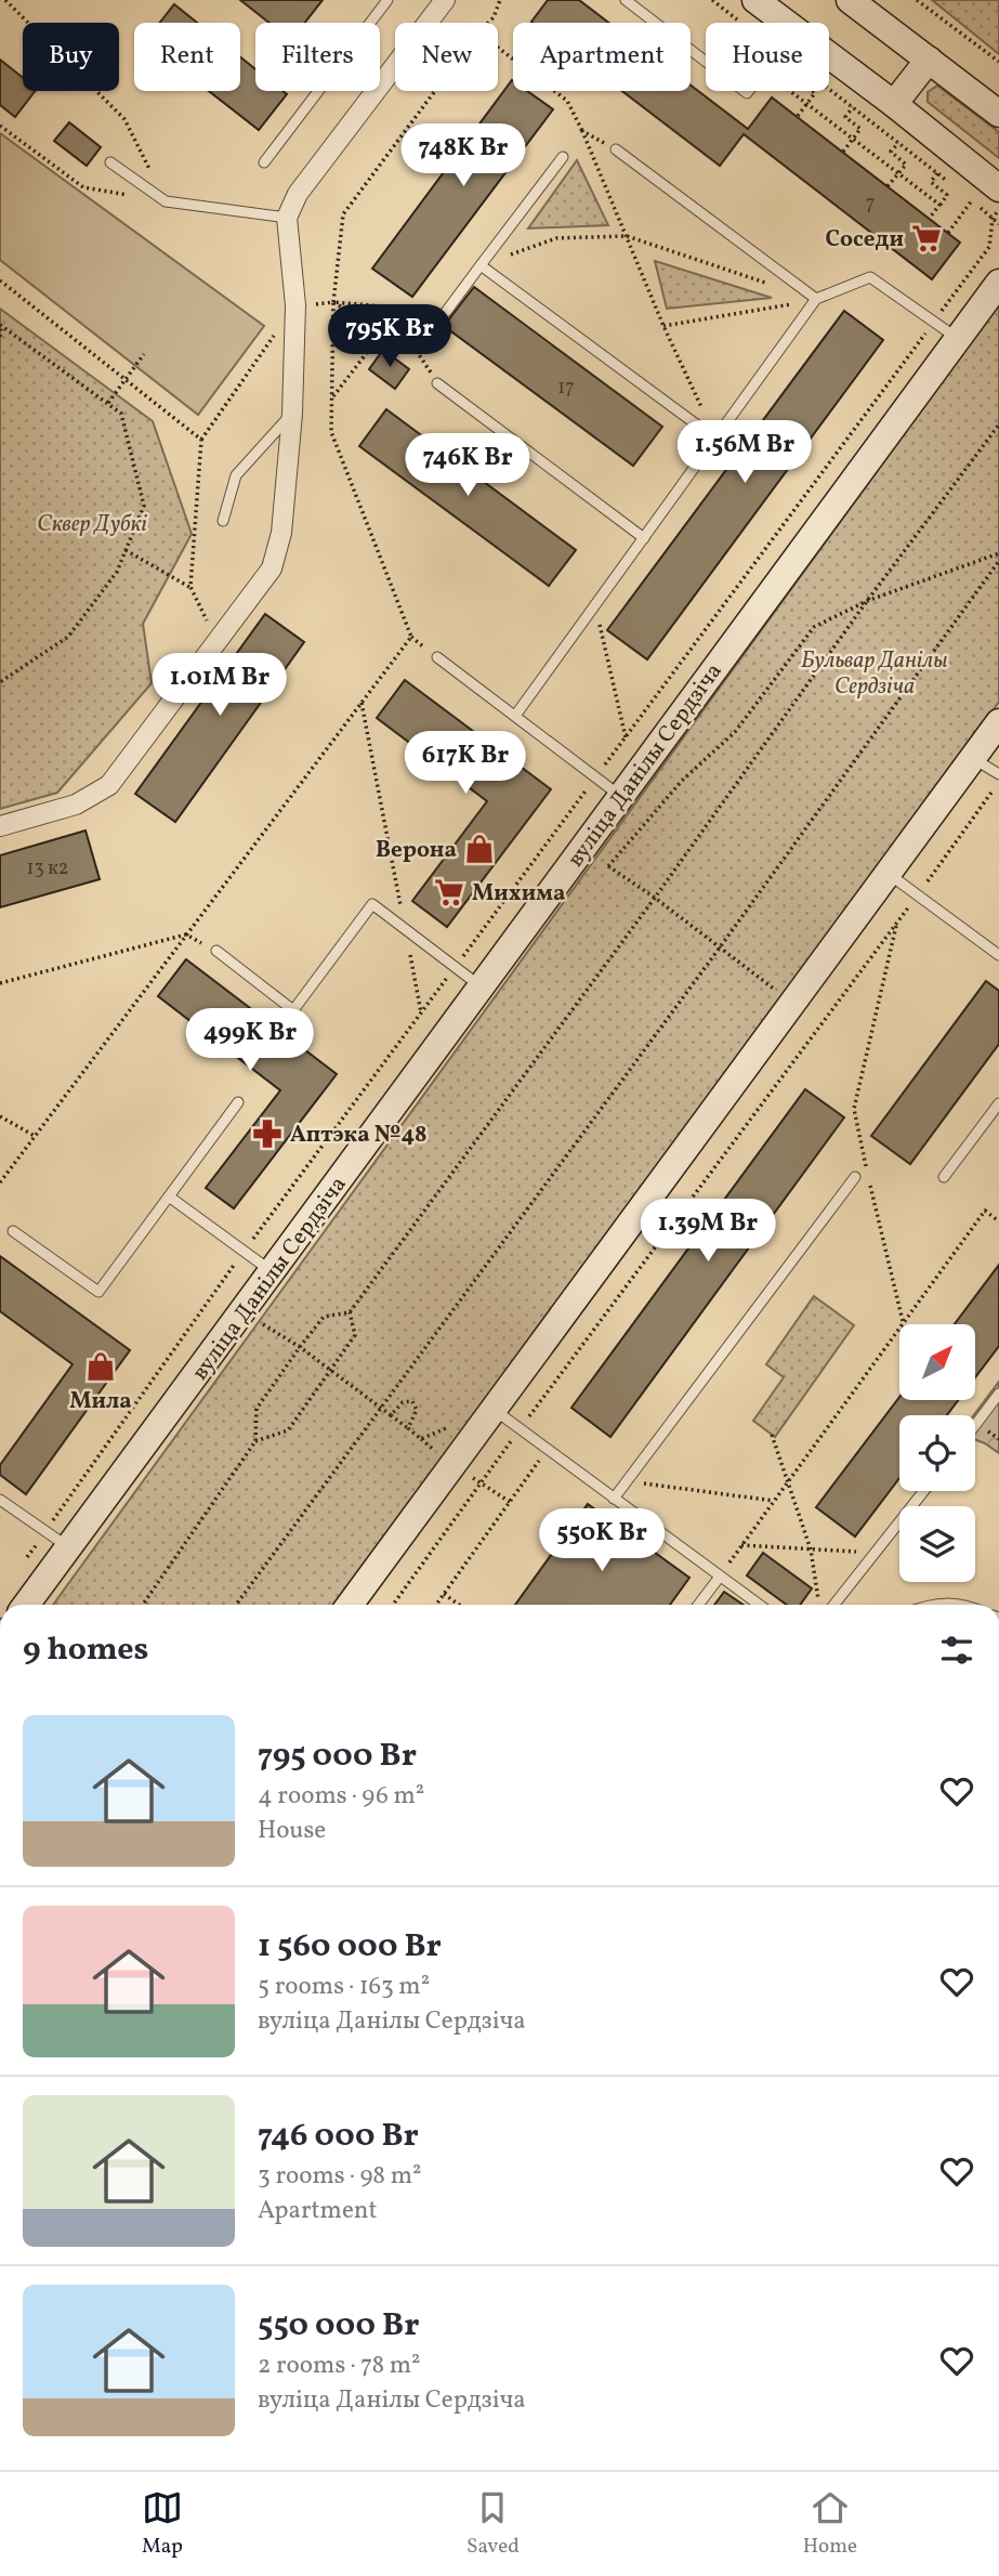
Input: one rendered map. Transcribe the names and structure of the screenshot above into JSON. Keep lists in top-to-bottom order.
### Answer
{
  "streets": {
    "street": ["вуліца Данілы Сердзіча"]
  },
  "parks": ["Сквер Дубкі", "Бульвар Данілы Сердзіча"],
  "places": {
    "supermarket": ["Соседи", "Михима"],
    "shop": ["Верона", "Мила"],
    "pharmacy": ["Аптэка №48"]
  },
  "house_numbers": ["7", "17", "13 к2"],
  "north": "top right",
  "page": {
    "chip": [
      "Buy",
      "Rent",
      "Filters",
      "New",
      "Apartment",
      "House"
    ],
    "price": [
      "748K Br",
      "795K Br",
      "1.56M Br",
      "746K Br",
      "1.01M Br",
      "617K Br",
      "499K Br",
      "1.39M Br",
      "550K Br"
    ],
    "heading": "9 homes",
    "list": [
      {
        "name": "795 000 Br",
        "note": "4 rooms · 96 m² · House"
      },
      {
        "name": "1 560 000 Br",
        "note": "5 rooms · 163 m² · вуліца Данілы Сердзіча"
      },
      {
        "name": "746 000 Br",
        "note": "3 rooms · 98 m² · Apartment"
      },
      {
        "name": "550 000 Br",
        "note": "2 rooms · 78 m² · вуліца Данілы Сердзіча"
      }
    ],
    "tabs": ["Map", "Saved", "Home"]
  }
}
